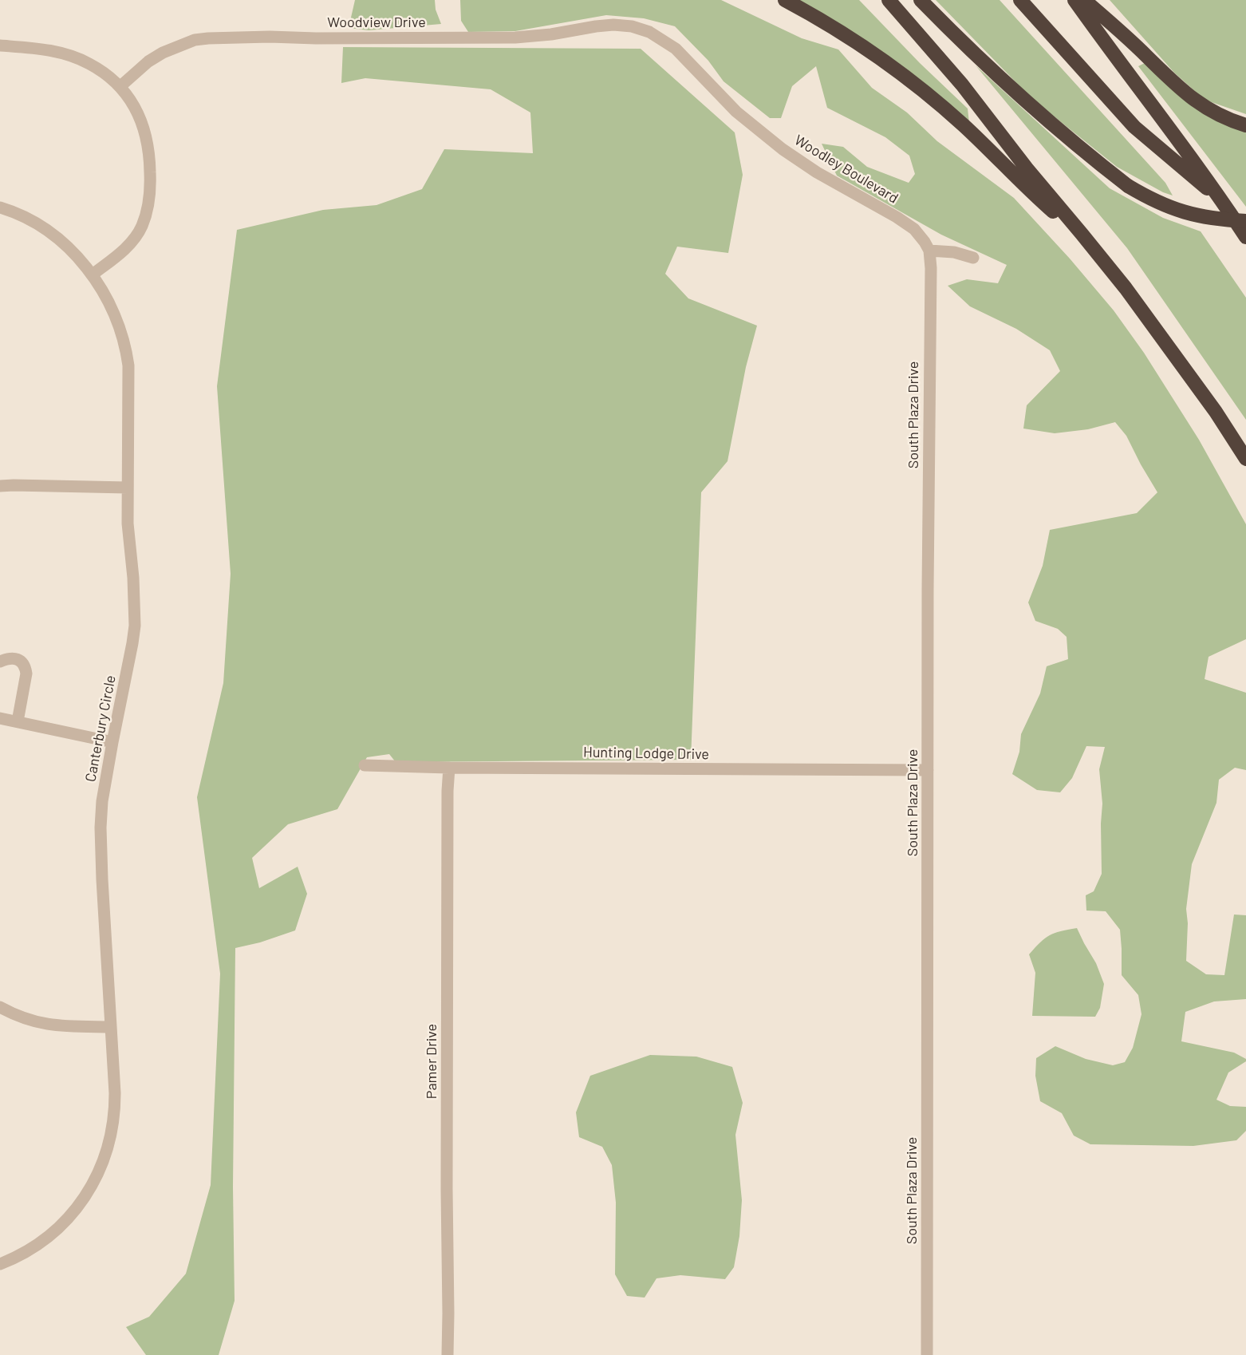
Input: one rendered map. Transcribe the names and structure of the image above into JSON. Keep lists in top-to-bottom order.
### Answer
{
  "streets": {
    "street": [
      "Woodview Drive",
      "Woodley Boulevard",
      "South Plaza Drive",
      "Canterbury Circle",
      "Hunting Lodge Drive",
      "Pamer Drive"
    ]
  },
  "crossings": [
    ["Woodview Drive", "Woodley Boulevard"],
    ["Woodley Boulevard", "South Plaza Drive"],
    ["South Plaza Drive", "Hunting Lodge Drive"],
    ["Hunting Lodge Drive", "Pamer Drive"]
  ]
}
